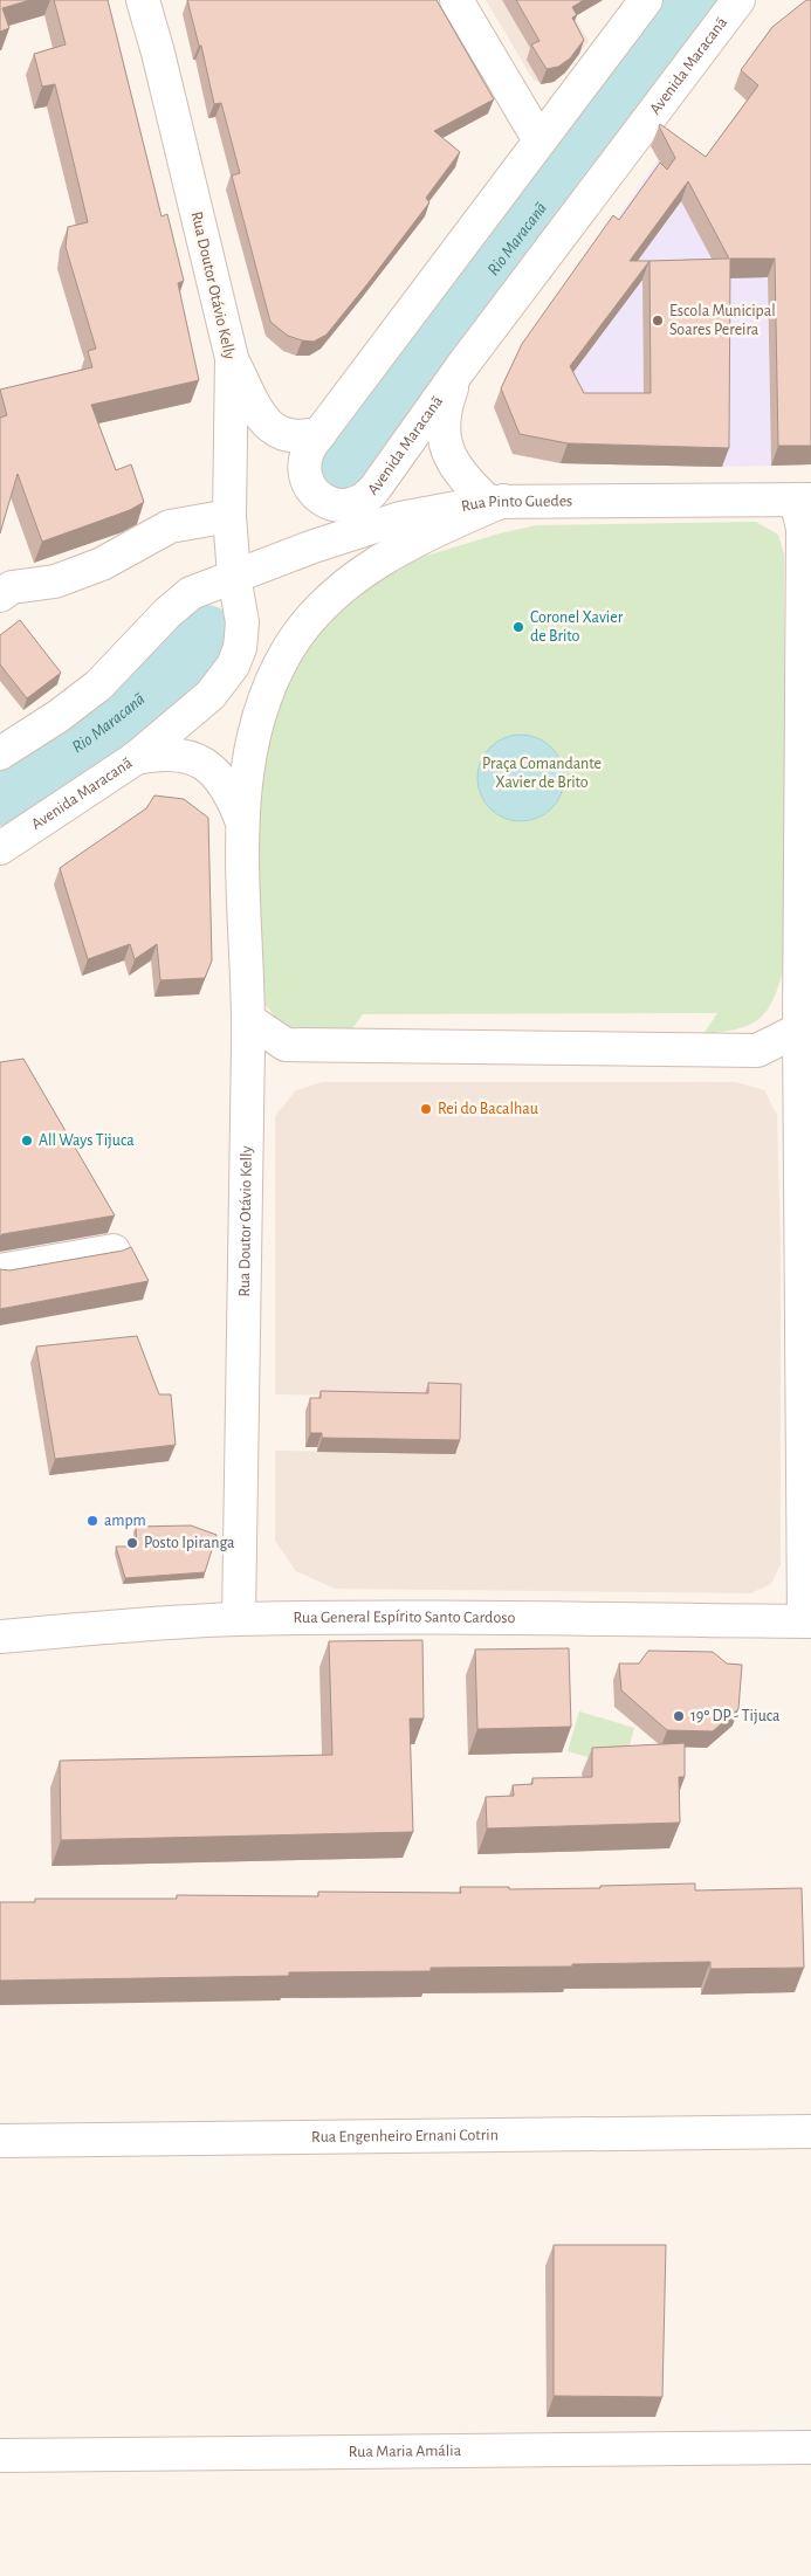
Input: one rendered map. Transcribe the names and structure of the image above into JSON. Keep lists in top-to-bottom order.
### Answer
{
  "streets": {
    "street": [
      "Avenida Maracanã",
      "Rua Doutor Otávio Kelly",
      "Rua Pinto Guedes",
      "Rua General Espírito Santo Cardoso",
      "Rua Engenheiro Ernani Cotrin",
      "Rua Maria Amália"
    ]
  },
  "crossings": [
    ["Avenida Maracanã", "Rua Doutor Otávio Kelly"],
    ["Avenida Maracanã", "Rua Pinto Guedes"],
    ["Rua Doutor Otávio Kelly", "Rua Pinto Guedes"],
    ["Rua Doutor Otávio Kelly", "Rua General Espírito Santo Cardoso"]
  ],
  "water": ["Rio Maracanã"],
  "parks": ["Praça Comandante Xavier de Brito"],
  "places": [
    "Escola Municipal Soares Pereira",
    "Coronel Xavier de Brito",
    "Rei do Bacalhau",
    "All Ways Tijuca",
    "ampm",
    "Posto Ipiranga",
    "19º DP - Tijuca"
  ]
}
